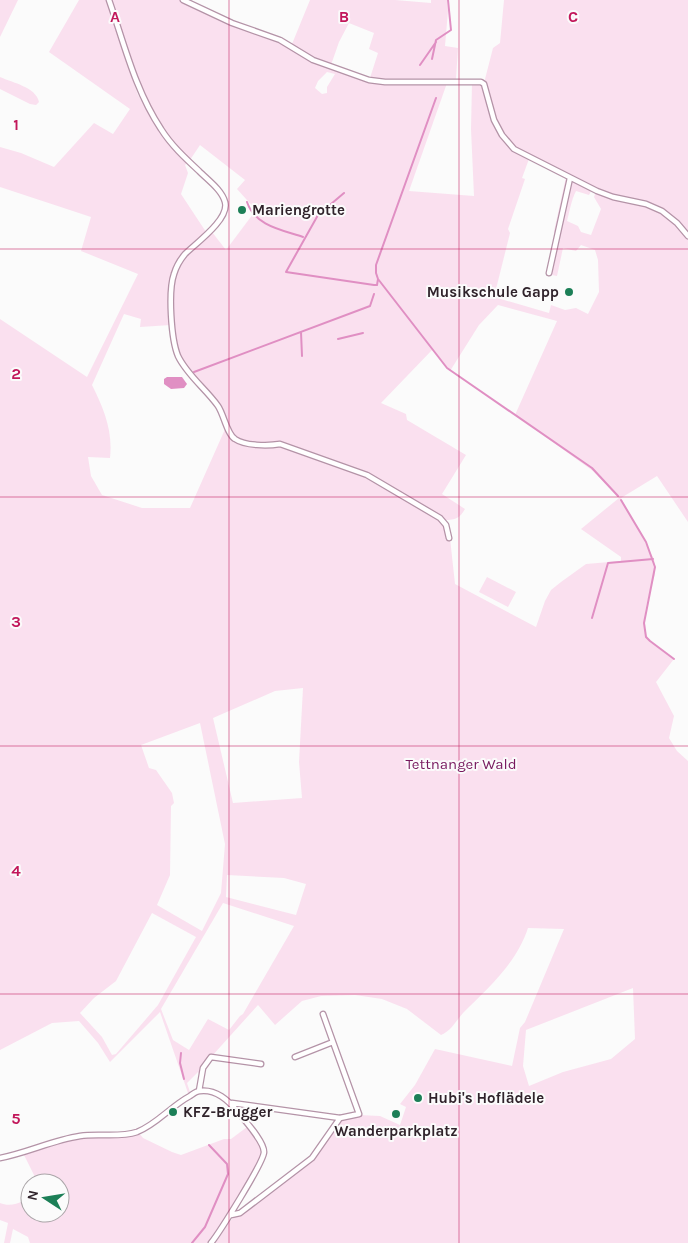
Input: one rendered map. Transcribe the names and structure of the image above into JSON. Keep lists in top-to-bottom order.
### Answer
{
  "parks": ["Tettnanger Wald"],
  "places": [
    "Mariengrotte",
    "Musikschule Gapp",
    "Hubi's Hoflädele",
    "KFZ-Brugger",
    "Wanderparkplatz"
  ],
  "north": "left",
  "grid": {
    "columns": ["A", "B", "C"],
    "rows": [
      "1",
      "2",
      "3",
      "4",
      "5"
    ]
  }
}
